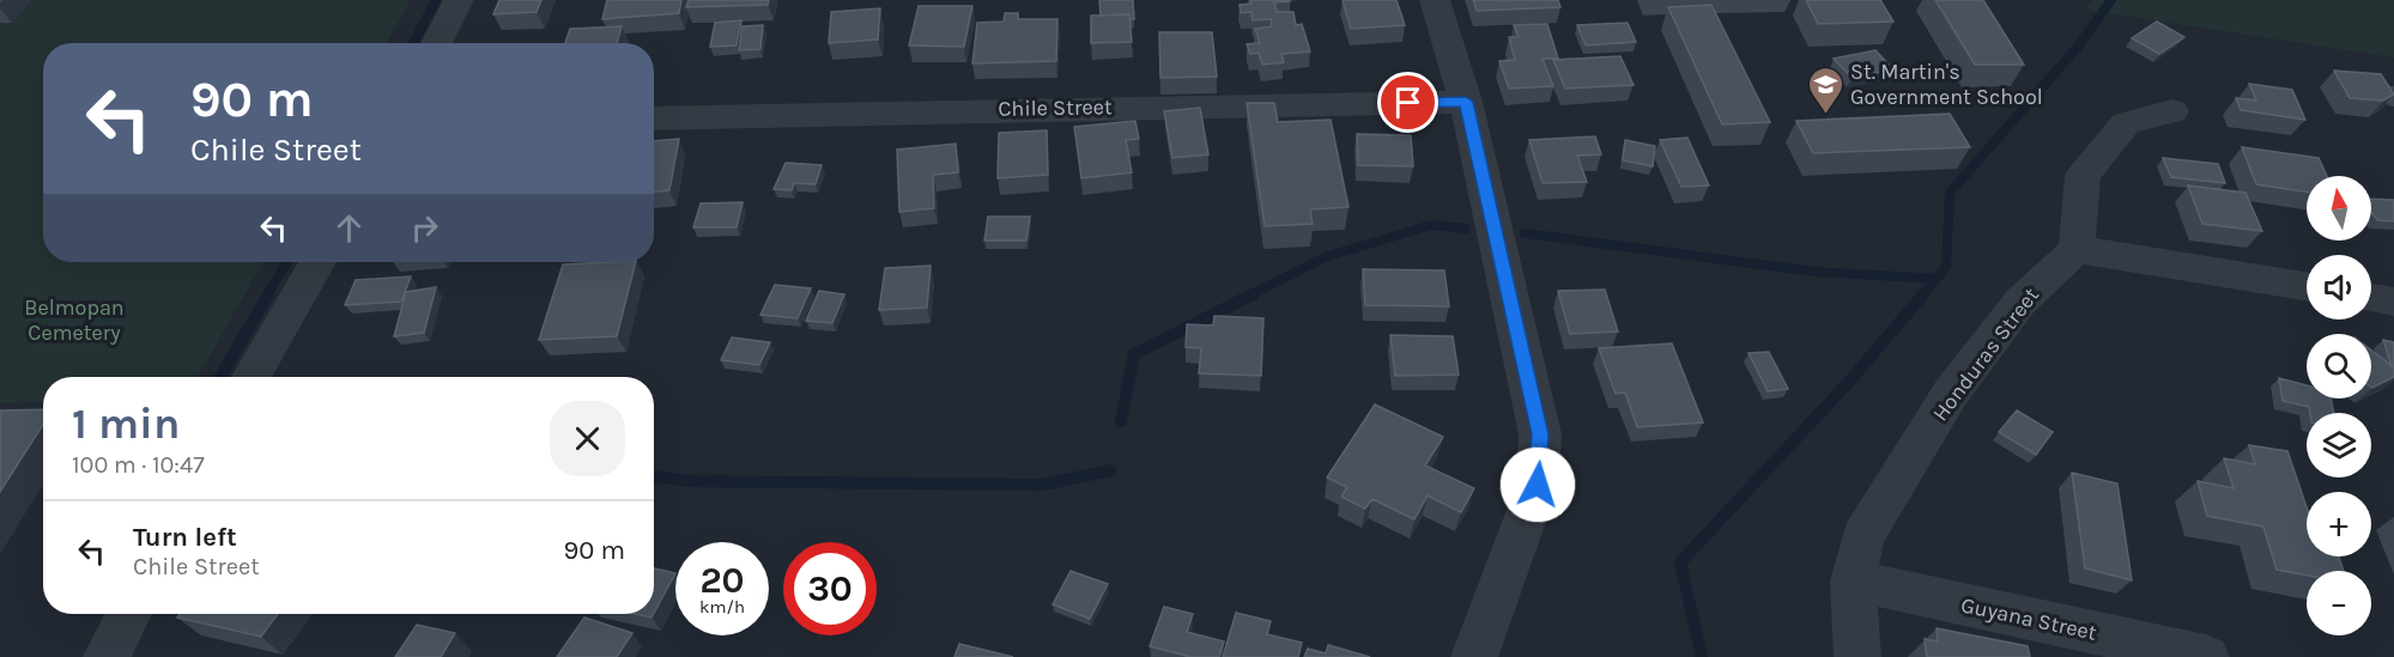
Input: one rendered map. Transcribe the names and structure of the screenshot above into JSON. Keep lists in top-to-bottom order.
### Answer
{
  "streets": {
    "street": ["Chile Street", "Honduras Street", "Guyana Street"]
  },
  "crossings": [
    ["Honduras Street", "Guyana Street"]
  ],
  "parks": ["Belmopan Cemetery"],
  "places": {
    "school or university": ["St. Martin's Government School"]
  },
  "north": "top",
  "page": {
    "turn": ["90 m", "Chile Street"],
    "map_buttons": ["+", "−"],
    "heading": ["1 min", "100 m · 10:47"],
    "list": [
      {
        "name": "Turn left",
        "note": "Chile Street",
        "value": "90 m"
      }
    ],
    "speed": "20 km/h",
    "limit": "30"
  }
}
